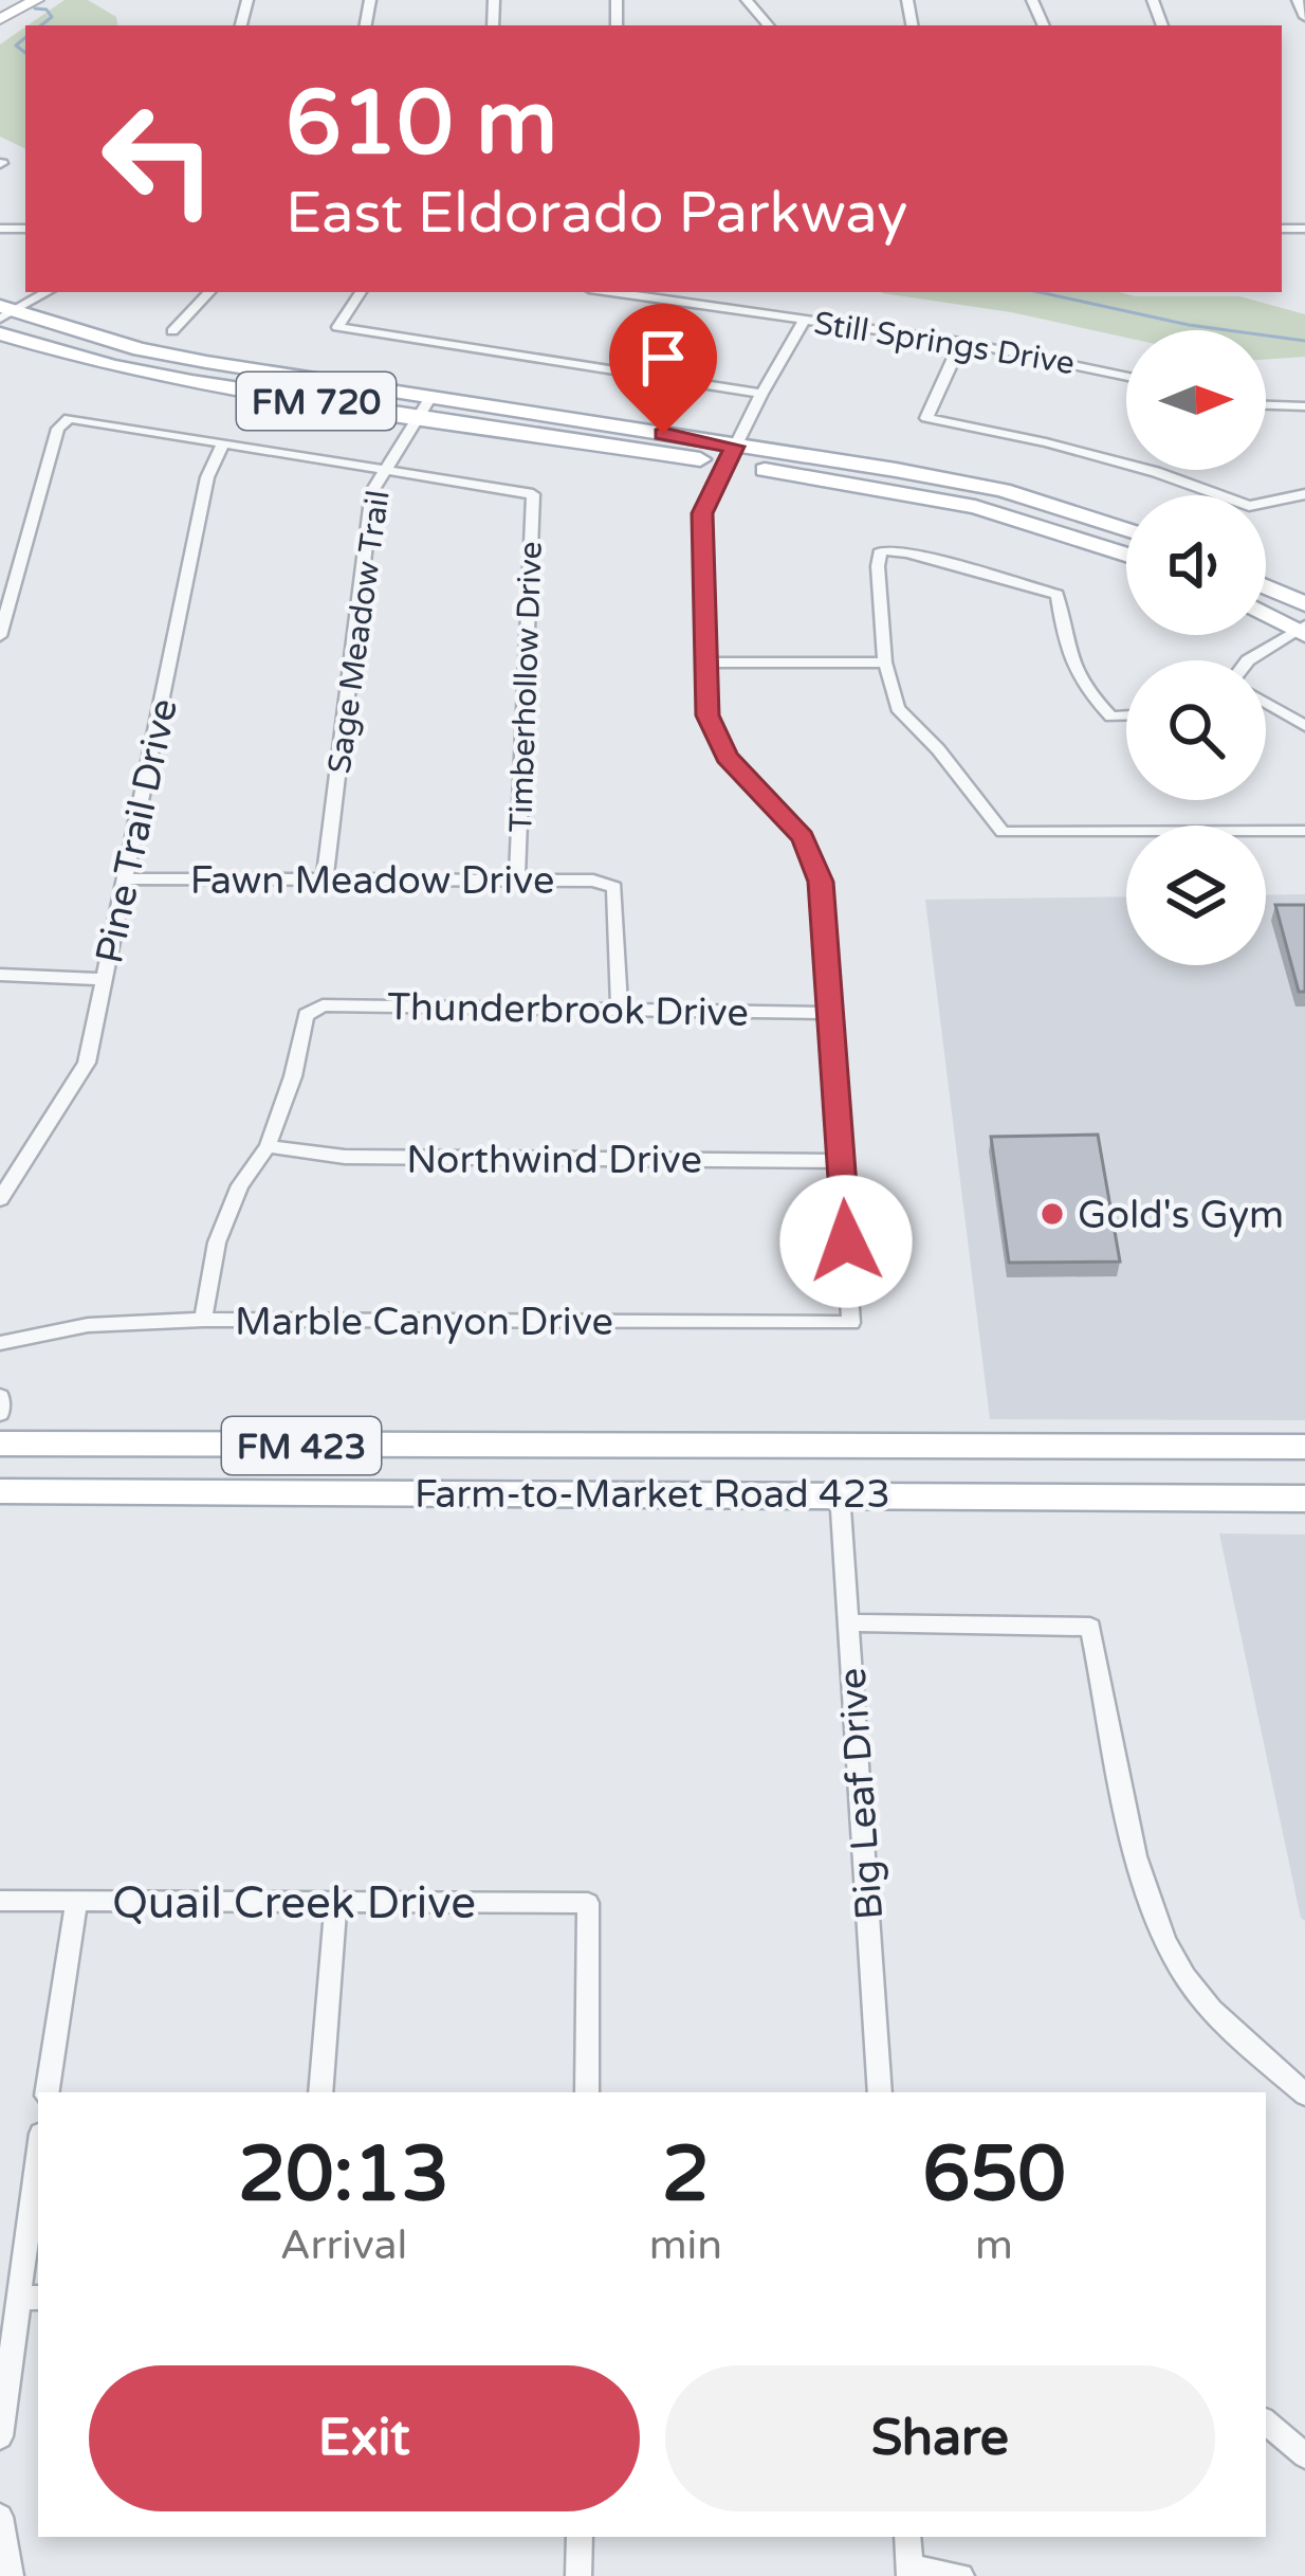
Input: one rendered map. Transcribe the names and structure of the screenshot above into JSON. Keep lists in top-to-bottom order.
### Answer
{
  "streets": {
    "main road": ["FM 720", "FM 423", "Farm-to-Market Road 423"],
    "street": [
      "Still Springs Drive",
      "Sage Meadow Trail",
      "Timberhollow Drive",
      "Pine Trail Drive",
      "Fawn Meadow Drive",
      "Thunderbrook Drive",
      "Northwind Drive",
      "Marble Canyon Drive",
      "Big Leaf Drive",
      "Quail Creek Drive"
    ]
  },
  "crossings": [
    ["FM 720", "Sage Meadow Trail"],
    ["Sage Meadow Trail", "Timberhollow Drive"],
    ["Sage Meadow Trail", "Fawn Meadow Drive"],
    ["Timberhollow Drive", "Fawn Meadow Drive"],
    ["Pine Trail Drive", "Fawn Meadow Drive"],
    ["Fawn Meadow Drive", "Thunderbrook Drive"],
    ["Thunderbrook Drive", "Northwind Drive"],
    ["Northwind Drive", "Marble Canyon Drive"],
    ["Farm-to-Market Road 423", "Big Leaf Drive"]
  ],
  "places": ["Gold's Gym"],
  "north": "right",
  "page": {
    "turn": ["610 m", "East Eldorado Parkway"],
    "eta": [
      "20:13",
      "Arrival",
      "2",
      "min",
      "650",
      "m"
    ],
    "buttons": ["Exit", "Share"]
  }
}
